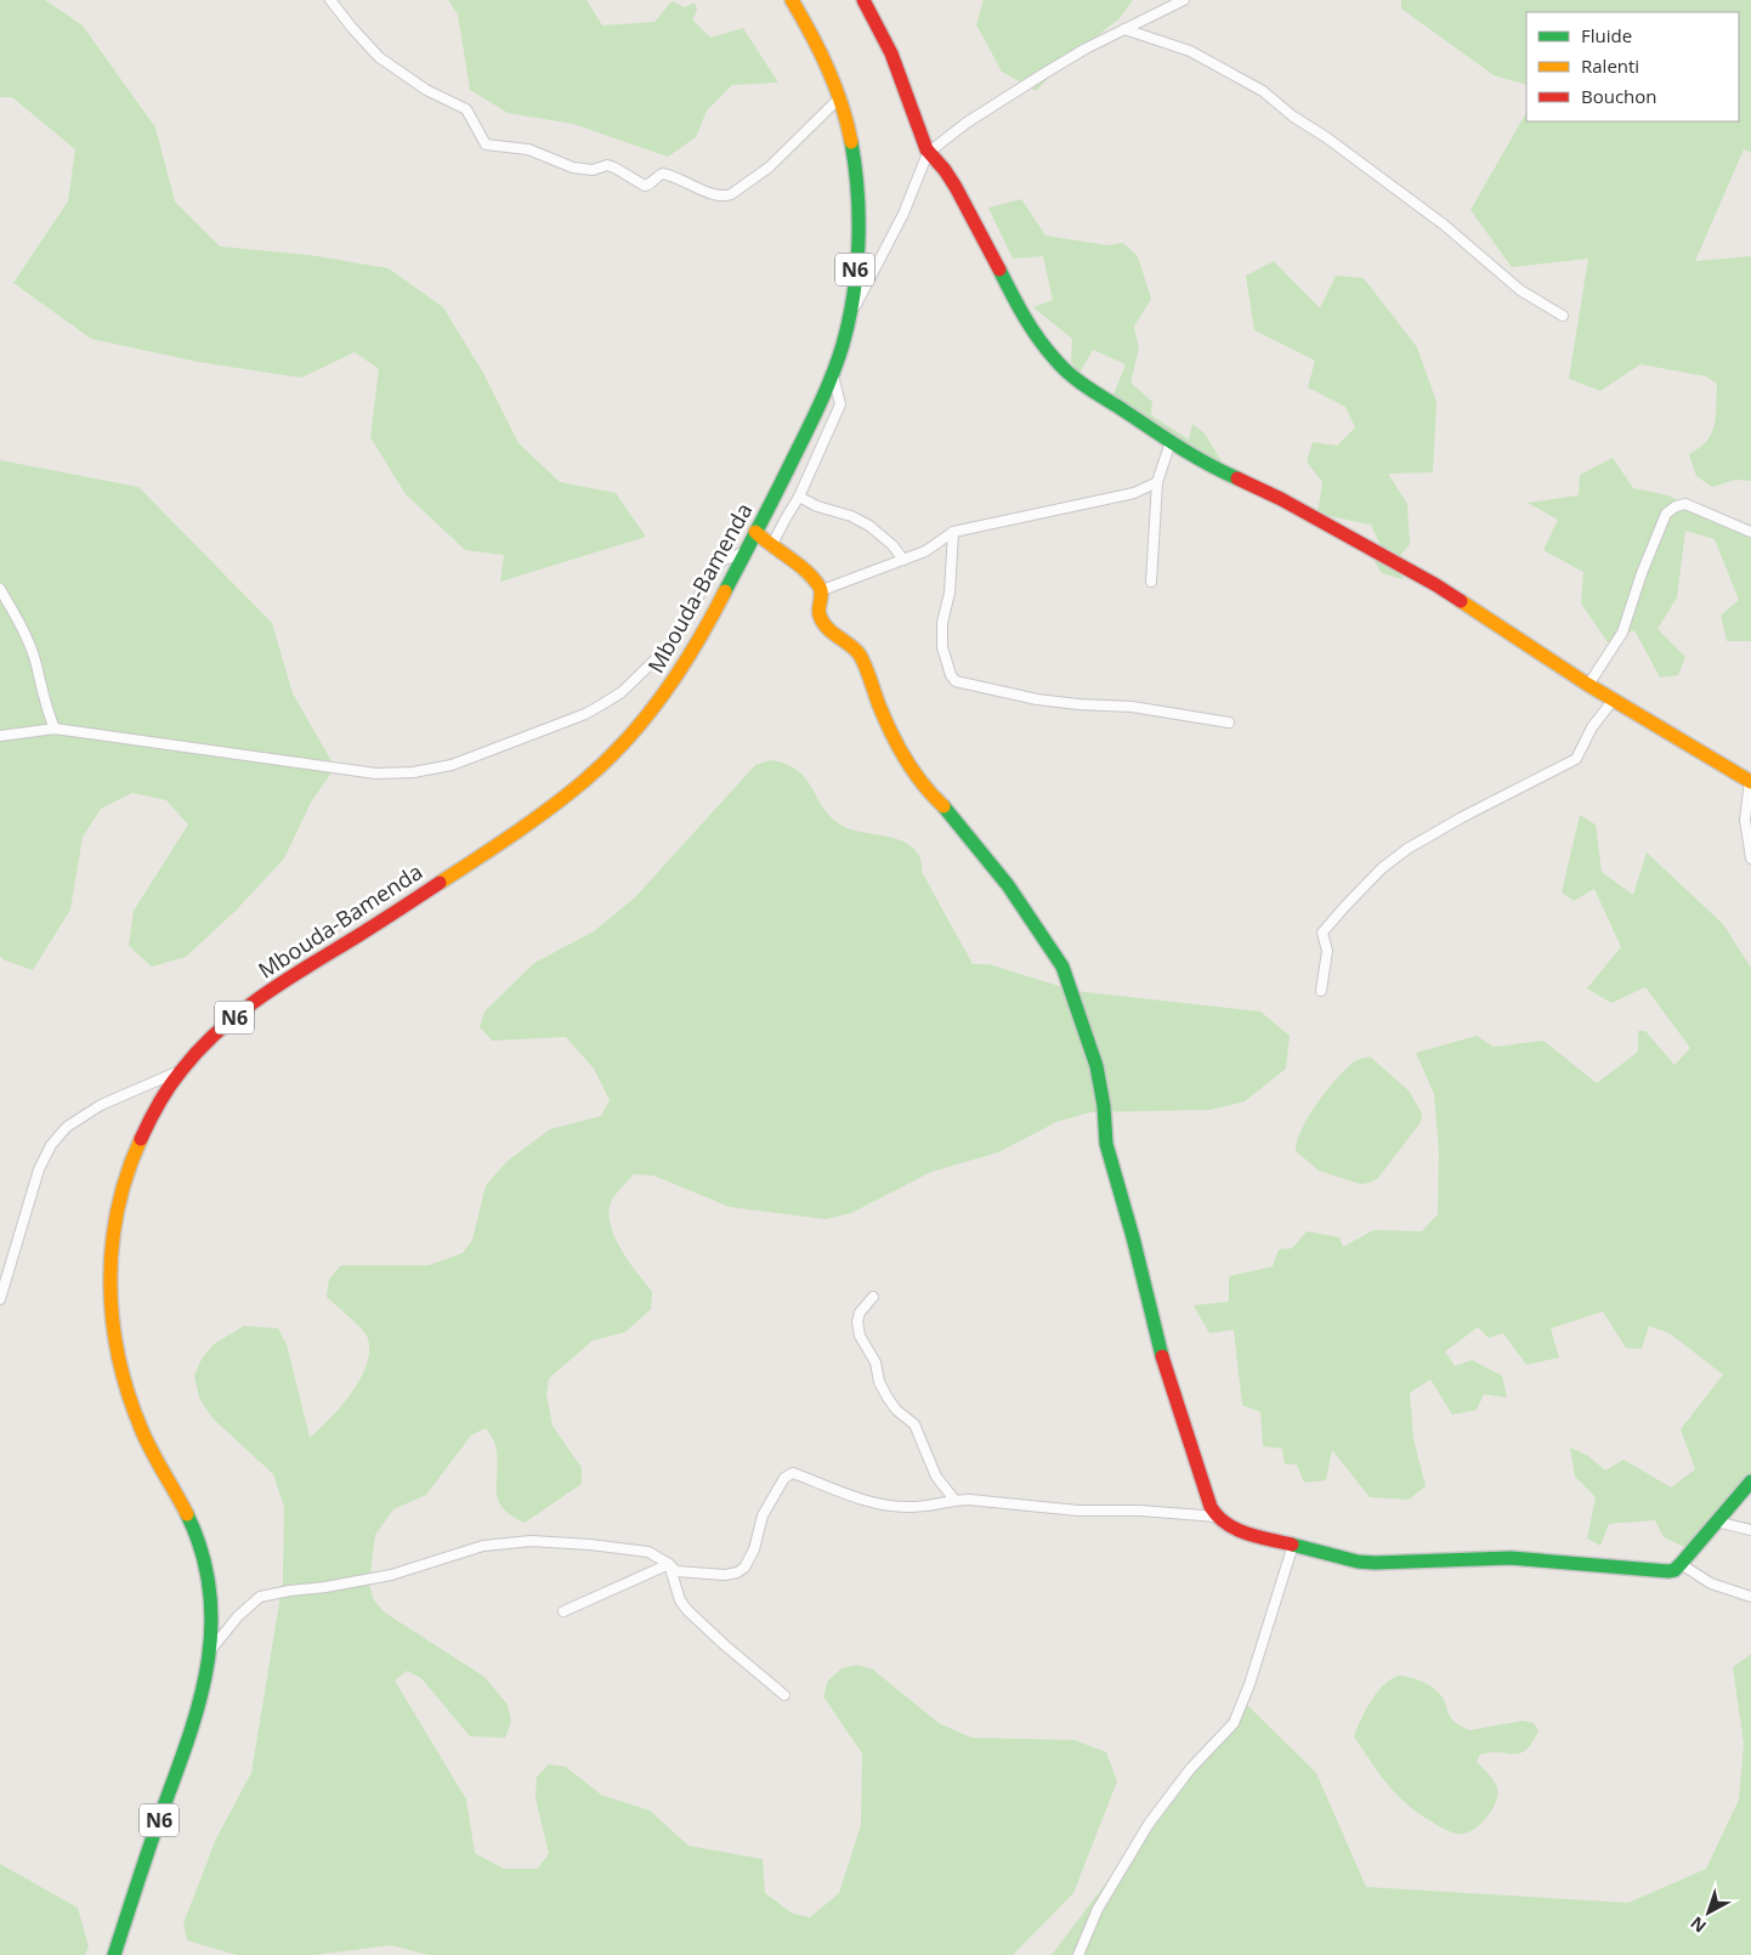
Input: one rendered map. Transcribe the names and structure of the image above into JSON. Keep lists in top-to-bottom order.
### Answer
{
  "streets": {
    "main road": ["N6", "Mbouda-Bamenda"]
  },
  "legend": ["Fluide", "Ralenti", "Bouchon"],
  "north": "bottom left"
}
